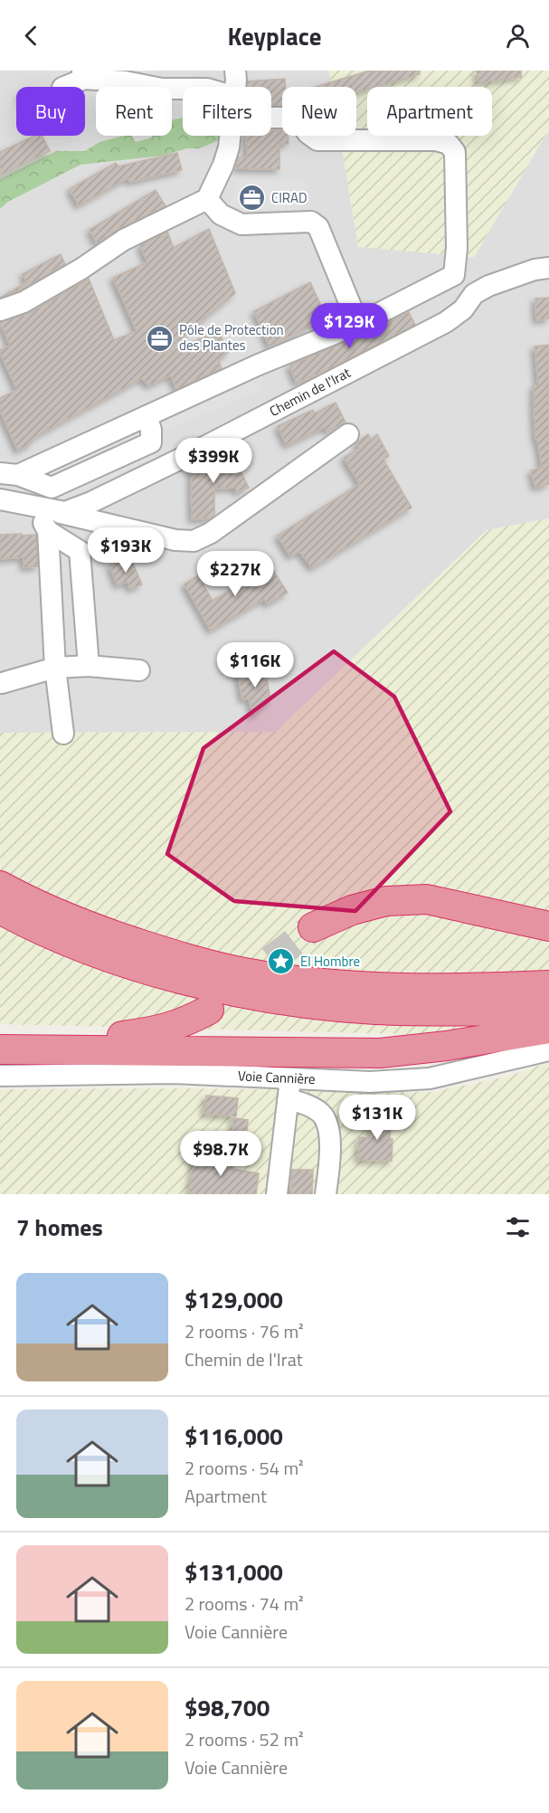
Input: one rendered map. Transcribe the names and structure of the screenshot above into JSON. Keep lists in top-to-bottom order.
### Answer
{
  "streets": {
    "street": ["Chemin de l'Irat", "Voie Cannière"]
  },
  "places": {
    "office": ["CIRAD", "Pôle de Protection des Plantes"],
    "place": ["El Hombre"]
  },
  "page": {
    "header": "Keyplace",
    "chip": [
      "Buy",
      "Rent",
      "Filters",
      "New",
      "Apartment"
    ],
    "price": [
      "$129K",
      "$399K",
      "$193K",
      "$227K",
      "$116K",
      "$131K",
      "$98.7K"
    ],
    "heading": "7 homes",
    "list": [
      {
        "name": "$129,000",
        "note": "2 rooms · 76 m² · Chemin de l'Irat"
      },
      {
        "name": "$116,000",
        "note": "2 rooms · 54 m² · Apartment"
      },
      {
        "name": "$131,000",
        "note": "2 rooms · 74 m² · Voie Cannière"
      },
      {
        "name": "$98,700",
        "note": "2 rooms · 52 m² · Voie Cannière"
      }
    ]
  }
}
